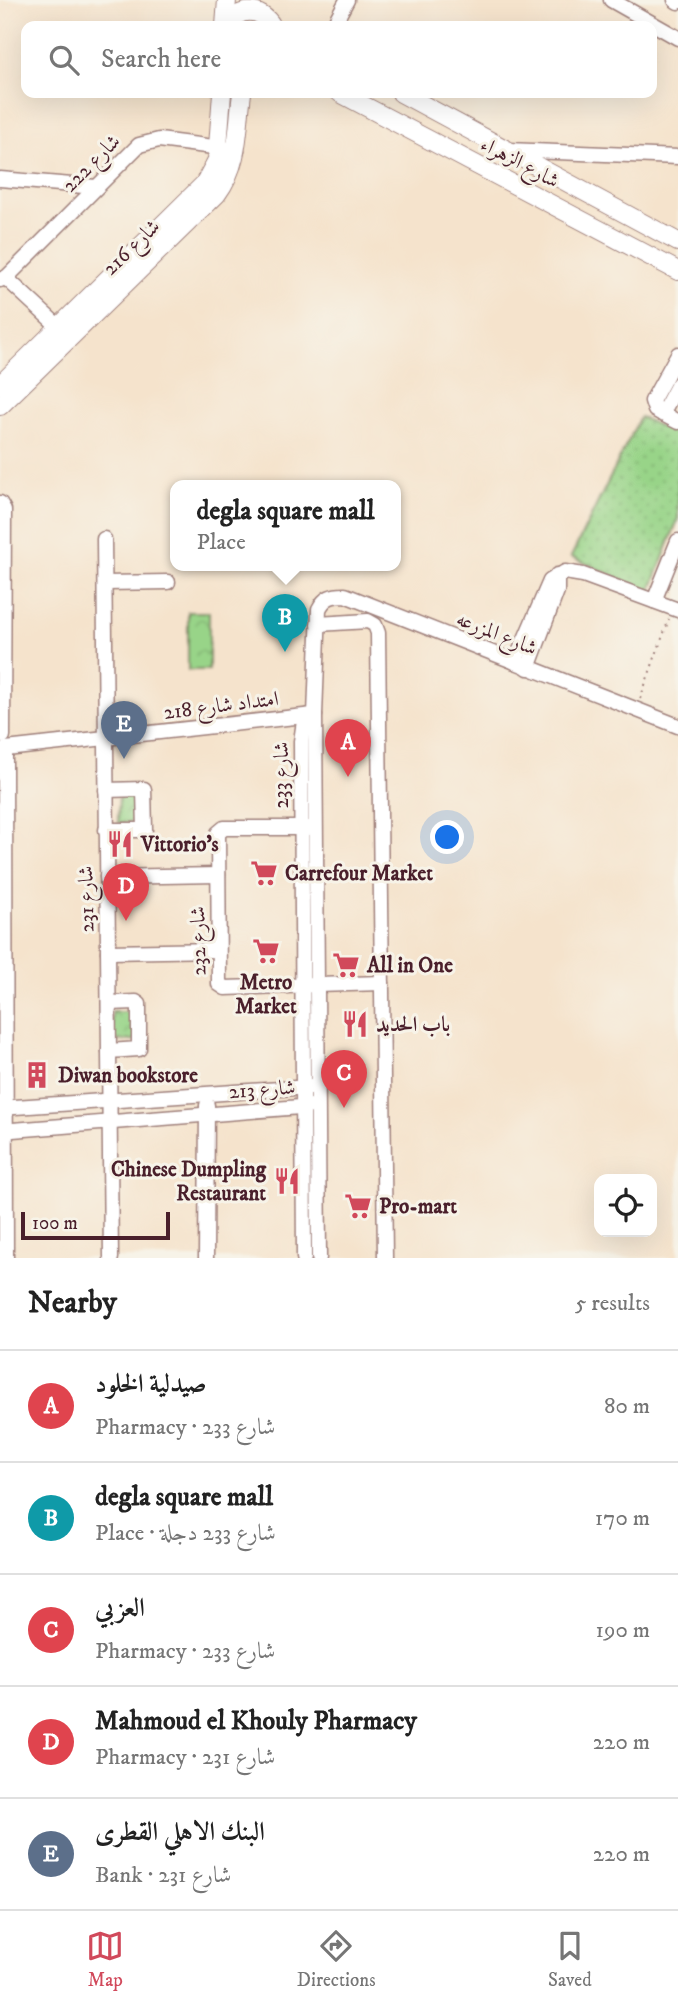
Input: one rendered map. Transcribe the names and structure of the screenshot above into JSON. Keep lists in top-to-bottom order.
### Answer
{
  "streets": {
    "main road": ["شارع الزهراء", "شارع 216"],
    "street": [
      "شارع 222",
      "شارع المزرعه",
      "امتداد شارع 218",
      "شارع 233",
      "شارع 231",
      "شارع 232",
      "شارع 213"
    ]
  },
  "crossings": [
    ["شارع 222", "شارع 216"],
    ["امتداد شارع 218", "شارع 233"],
    ["امتداد شارع 218", "شارع 231"],
    ["شارع 233", "شارع 232"],
    ["شارع 233", "شارع 213"],
    ["شارع 231", "شارع 213"]
  ],
  "places": {
    "restaurant": ["Vittorio's", "باب الحديد", "Chinese Dumpling Restaurant"],
    "supermarket": [
      "Carrefour Market",
      "Metro Market",
      "All in One",
      "Pro-mart"
    ],
    "building": ["Diwan bookstore"]
  },
  "scale_bar": "100 m",
  "page": {
    "search": "Search here",
    "popup": ["degla square mall", "Place"],
    "pins": [
      "B",
      "E",
      "A",
      "D",
      "C"
    ],
    "scale": "100 m",
    "heading": ["Nearby", "5 results"],
    "list": [
      {
        "mark": "A",
        "name": "صيدلية الخلود",
        "note": "Pharmacy · شارع 233",
        "value": "80 m"
      },
      {
        "mark": "B",
        "name": "degla square mall",
        "note": "Place · شارع 233 دجلة",
        "value": "170 m"
      },
      {
        "mark": "C",
        "name": "العزبي",
        "note": "Pharmacy · شارع 233",
        "value": "190 m"
      },
      {
        "mark": "D",
        "name": "Mahmoud el Khouly Pharmacy",
        "note": "Pharmacy · شارع 231",
        "value": "220 m"
      },
      {
        "mark": "E",
        "name": "البنك الاهلي القطرى",
        "note": "Bank · شارع 231",
        "value": "220 m"
      }
    ],
    "nav": ["Map", "Directions", "Saved"]
  }
}
